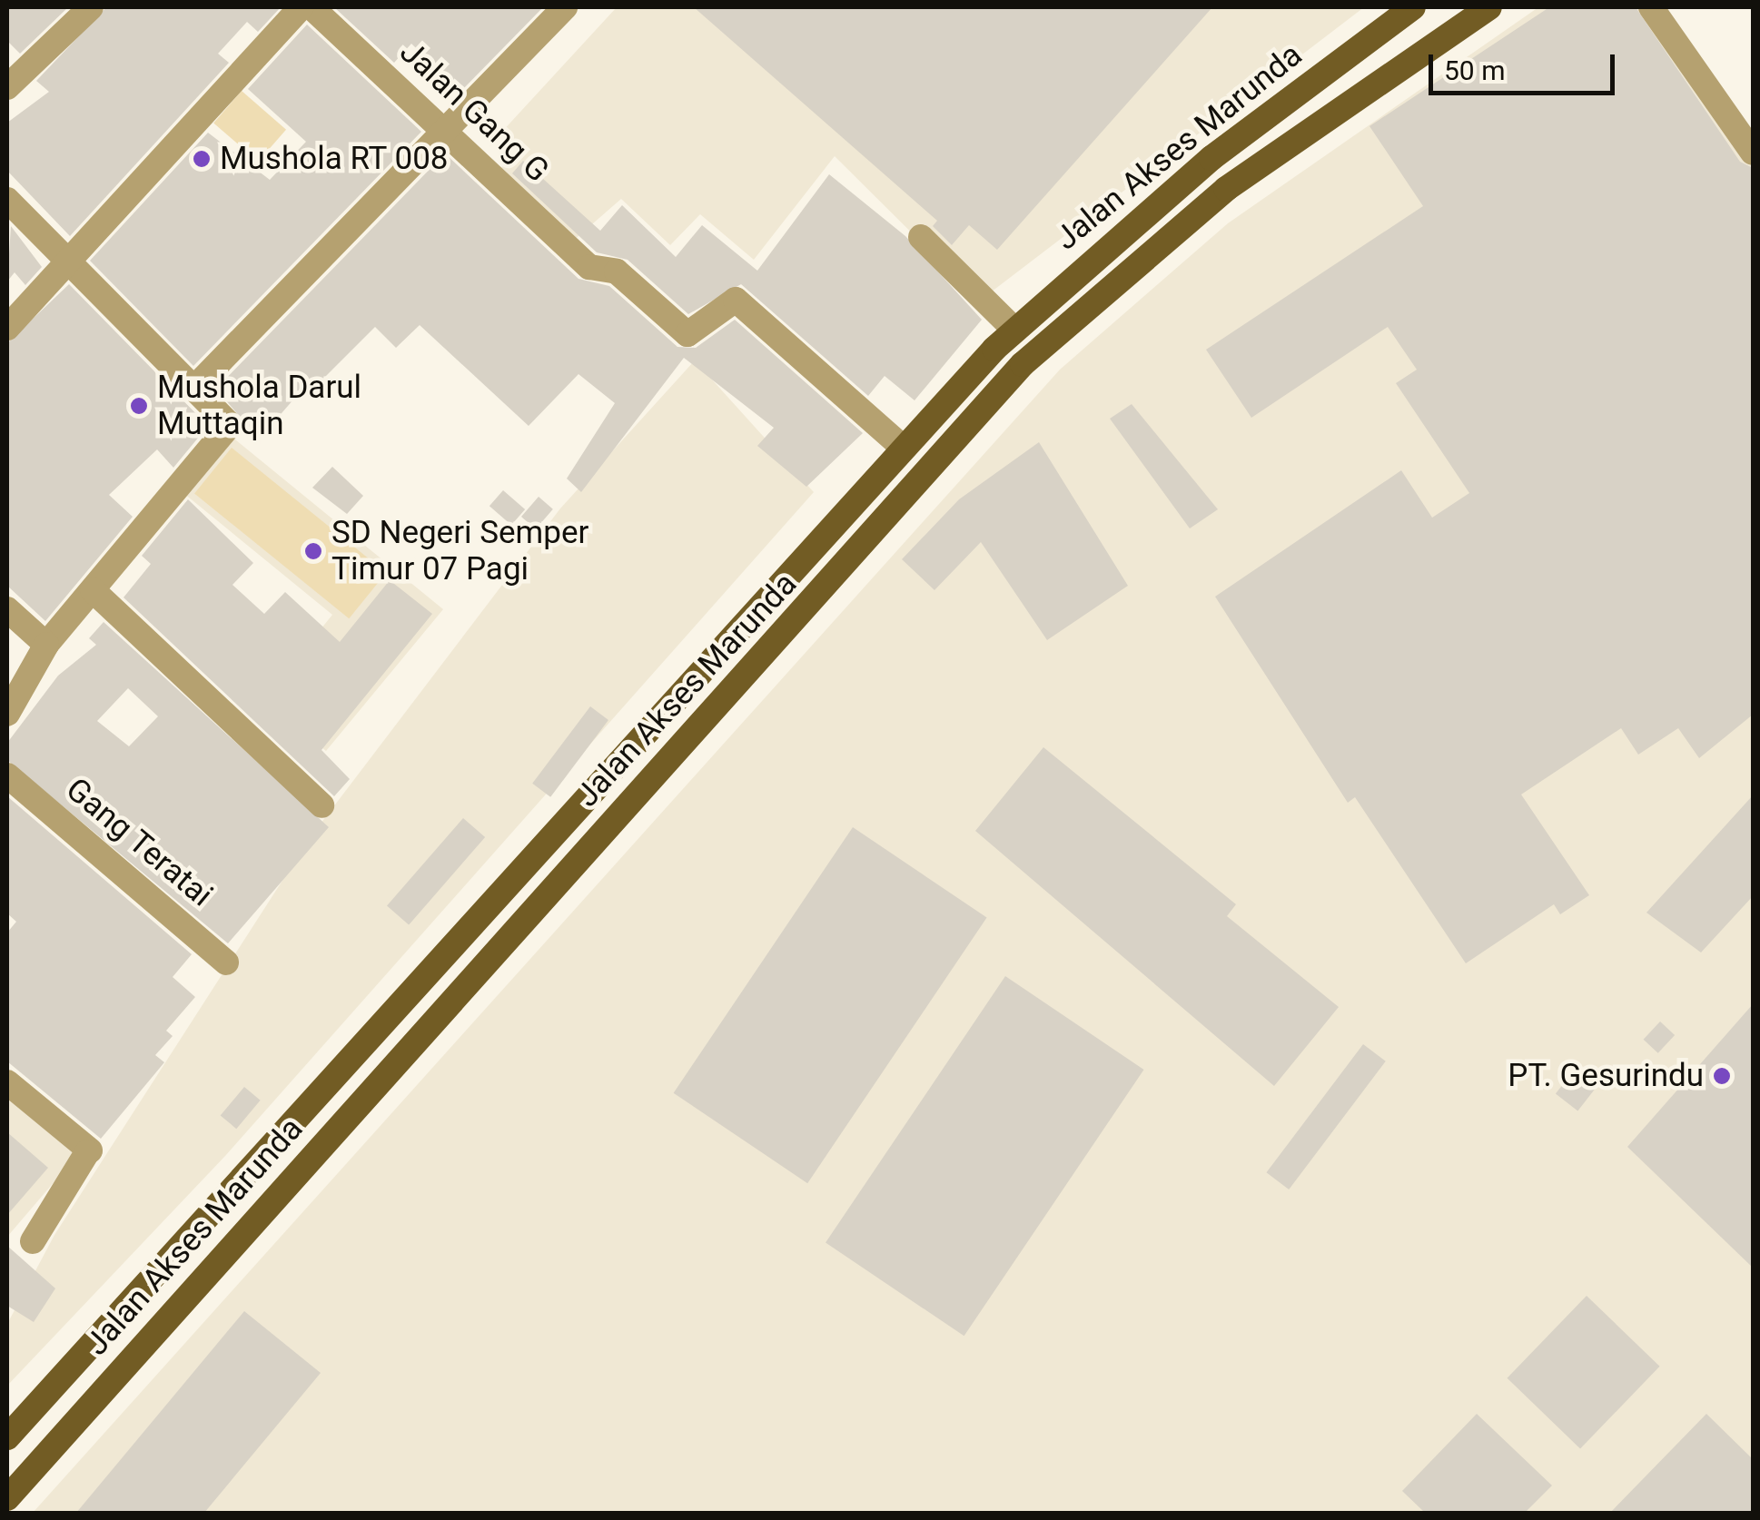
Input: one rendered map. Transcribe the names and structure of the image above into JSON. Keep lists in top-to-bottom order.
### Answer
{
  "streets": {
    "main road": ["Jalan Akses Marunda"],
    "street": ["Jalan Gang G", "Gang Teratai"]
  },
  "crossings": [
    ["Jalan Gang G", "Jalan Akses Marunda"]
  ],
  "places": [
    "Mushola RT 008",
    "Mushola Darul Muttaqin",
    "SD Negeri Semper Timur 07 Pagi",
    "PT. Gesurindu"
  ],
  "scale_bar": "50 m"
}
